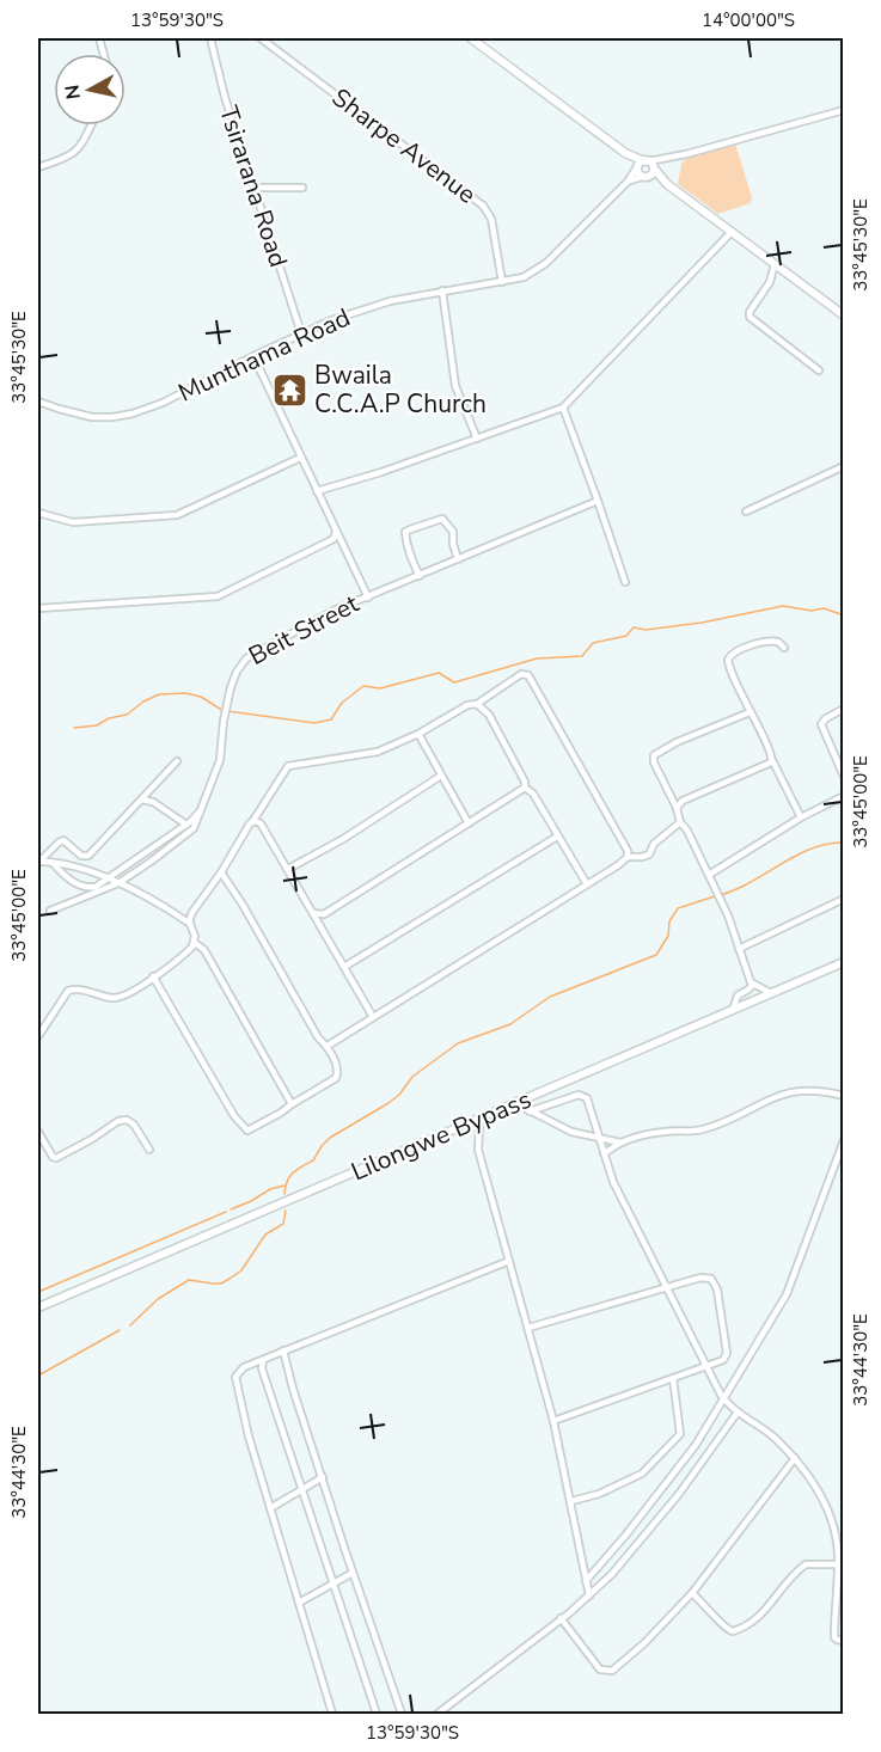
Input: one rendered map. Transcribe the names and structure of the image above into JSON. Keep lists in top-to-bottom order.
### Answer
{
  "streets": {
    "main road": ["Lilongwe Bypass"],
    "street": [
      "Sharpe Avenue",
      "Tsirarana Road",
      "Munthama Road",
      "Beit Street"
    ]
  },
  "crossings": [
    ["Sharpe Avenue", "Munthama Road"],
    ["Tsirarana Road", "Munthama Road"],
    ["Munthama Road", "Beit Street"]
  ],
  "places": {
    "temple": ["Bwaila C.C.A.P Church"]
  },
  "north": "left",
  "coordinates": [
    "13°59'30\"S",
    "14°00'00\"S",
    "33°45'30\"E",
    "33°45'00\"E",
    "33°44'30\"E"
  ]
}
